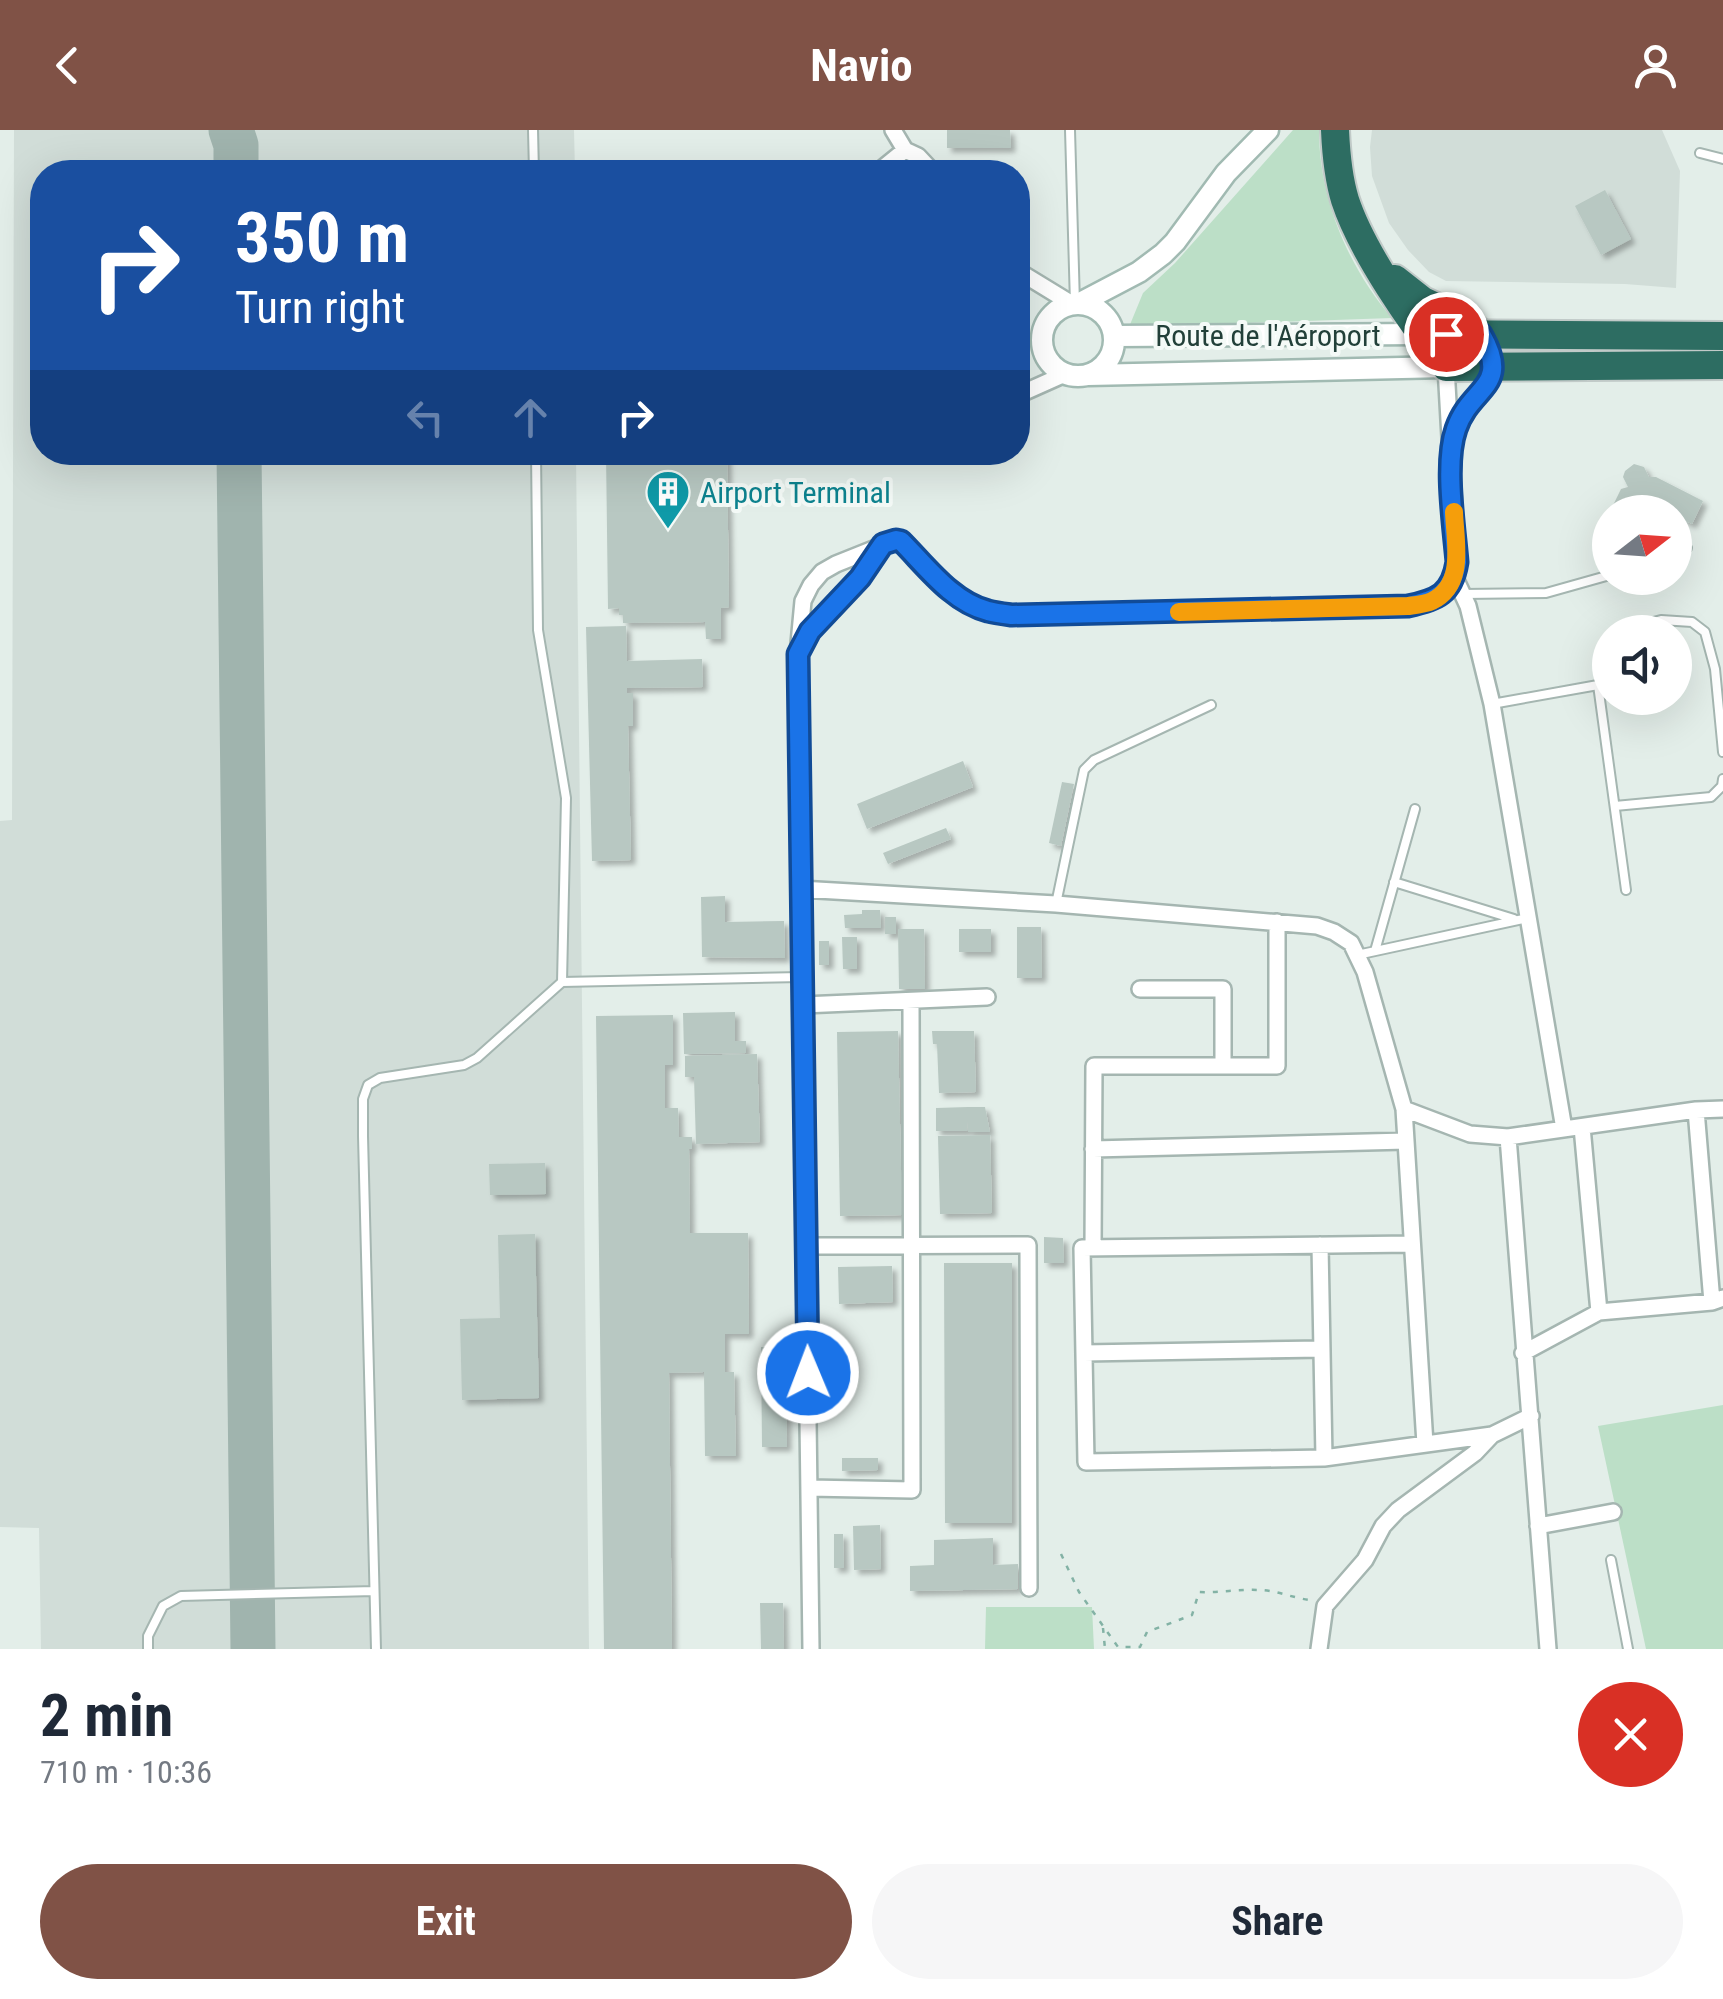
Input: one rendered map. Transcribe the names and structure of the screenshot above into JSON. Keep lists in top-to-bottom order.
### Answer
{
  "streets": {
    "street": ["Route de l'Aéroport"]
  },
  "places": {
    "building": ["Airport Terminal"]
  },
  "north": "right",
  "page": {
    "header": "Navio",
    "turn": ["350 m", "Turn right"],
    "heading": ["2 min", "710 m · 10:36"],
    "buttons": ["Exit", "Share"]
  }
}
